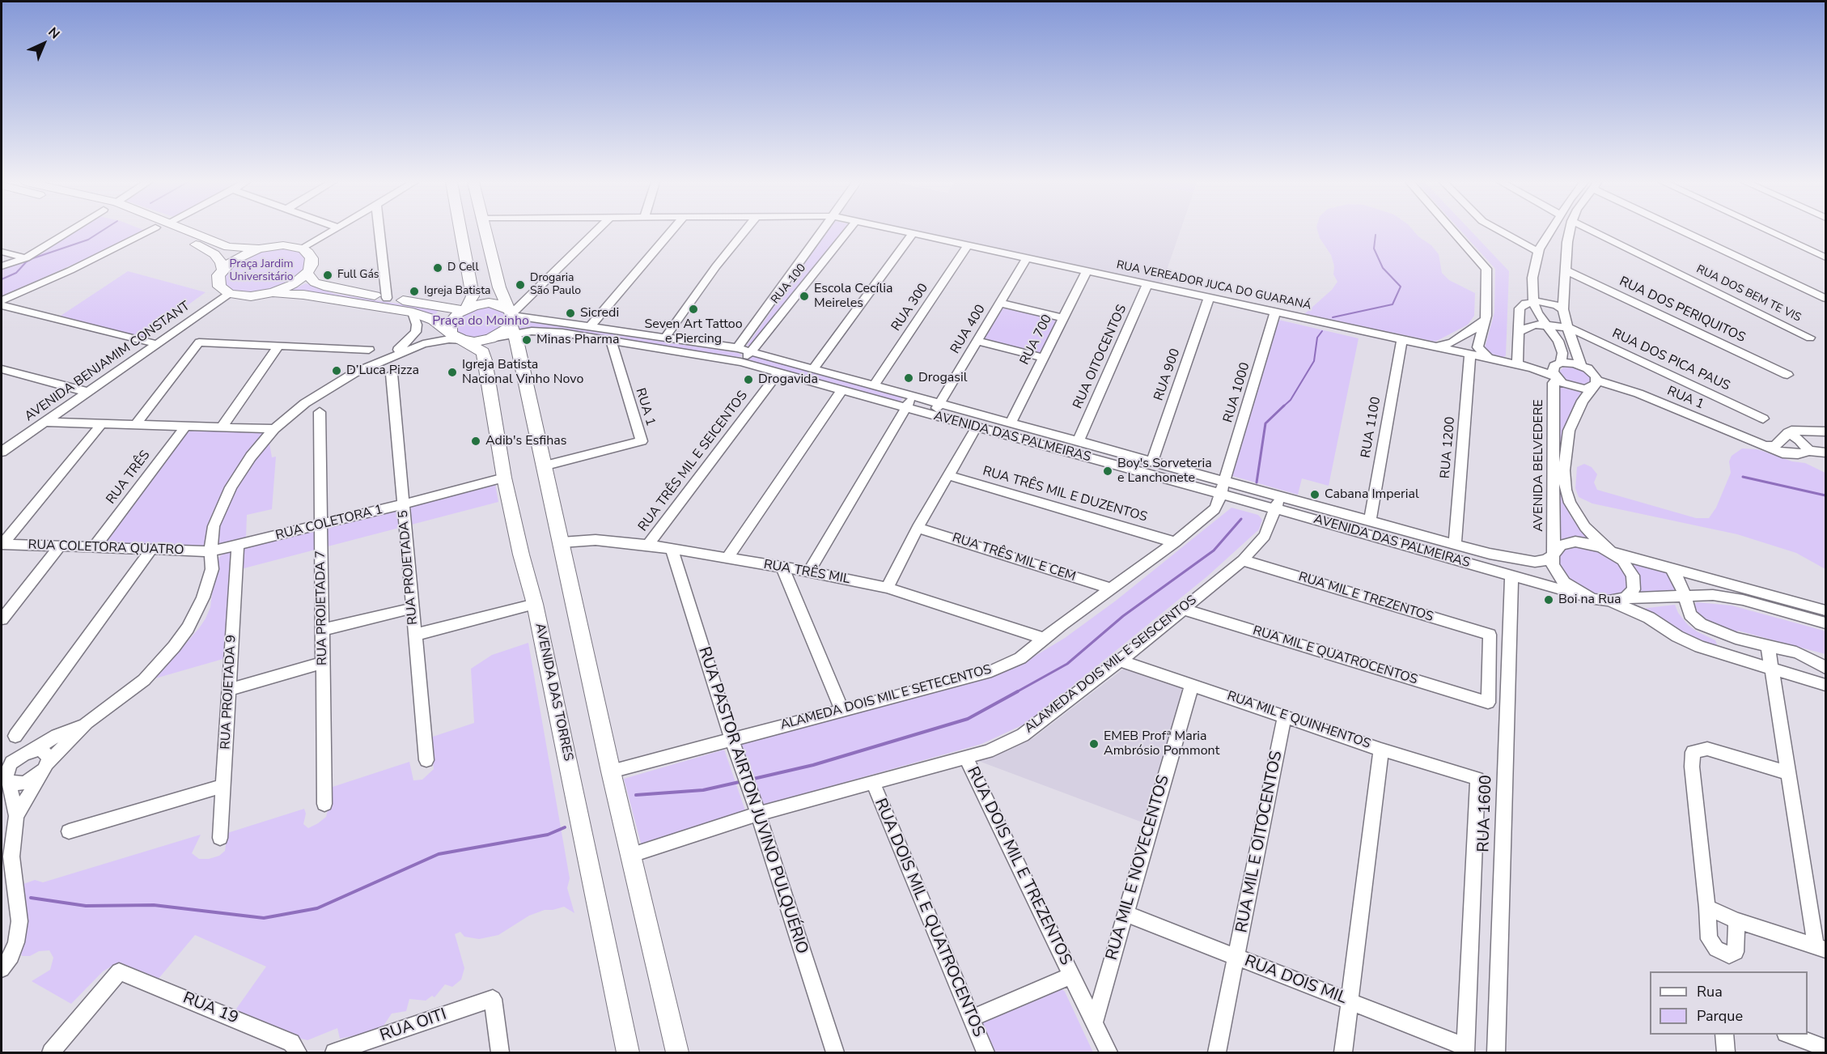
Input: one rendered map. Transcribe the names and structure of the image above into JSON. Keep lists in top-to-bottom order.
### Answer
{
  "streets": {
    "main road": ["AVENIDA DAS TORRES"],
    "street": [
      "RUA 100",
      "RUA VEREADOR JUCA DO GUARANÁ",
      "RUA DOS BEM TE VIS",
      "RUA 300",
      "RUA DOS PERIQUITOS",
      "RUA 400",
      "RUA 700",
      "RUA OITOCENTOS",
      "RUA DOS PICA PAUS",
      "AVENIDA BENJAMIM CONSTANT",
      "RUA 900",
      "RUA 1000",
      "RUA 1",
      "RUA 1100",
      "AVENIDA DAS PALMEIRAS",
      "RUA 1200",
      "RUA TRÊS MIL E SEICENTOS",
      "AVENIDA BELVEDERE",
      "RUA TRÊS",
      "RUA TRÊS MIL E DUZENTOS",
      "RUA COLETORA 1",
      "RUA COLETORA QUATRO",
      "RUA TRÊS MIL E CEM",
      "RUA PROJETADA 5",
      "RUA TRÊS MIL",
      "RUA MIL E TREZENTOS",
      "RUA PROJETADA 7",
      "RUA MIL E QUATROCENTOS",
      "ALAMEDA DOIS MIL E SEISCENTOS",
      "RUA PROJETADA 9",
      "ALAMEDA DOIS MIL E SETECENTOS",
      "RUA MIL E QUINHENTOS",
      "RUA PASTOR AIRTON JUVINO PULQUÉRIO",
      "RUA 1600",
      "RUA MIL E OITOCENTOS",
      "RUA DOIS MIL E TREZENTOS",
      "RUA MIL E NOVECENTOS",
      "RUA DOIS MIL E QUATROCENTOS",
      "RUA DOIS MIL",
      "RUA 19",
      "RUA OITI"
    ]
  },
  "crossings": [
    ["RUA 100", "AVENIDA DAS PALMEIRAS"],
    ["RUA VEREADOR JUCA DO GUARANÁ", "RUA 300"],
    ["RUA VEREADOR JUCA DO GUARANÁ", "RUA 400"],
    ["RUA VEREADOR JUCA DO GUARANÁ", "RUA 700"],
    ["RUA VEREADOR JUCA DO GUARANÁ", "RUA OITOCENTOS"],
    ["RUA VEREADOR JUCA DO GUARANÁ", "RUA DOS PICA PAUS"],
    ["RUA VEREADOR JUCA DO GUARANÁ", "RUA 900"],
    ["RUA VEREADOR JUCA DO GUARANÁ", "RUA 1000"],
    ["RUA VEREADOR JUCA DO GUARANÁ", "RUA 1100"],
    ["RUA VEREADOR JUCA DO GUARANÁ", "RUA 1200"],
    ["RUA VEREADOR JUCA DO GUARANÁ", "AVENIDA BELVEDERE"],
    ["RUA 300", "AVENIDA DAS PALMEIRAS"],
    ["RUA 400", "AVENIDA DAS PALMEIRAS"],
    ["RUA 700", "AVENIDA DAS PALMEIRAS"],
    ["RUA OITOCENTOS", "AVENIDA DAS PALMEIRAS"],
    ["RUA DOS PICA PAUS", "AVENIDA BELVEDERE"],
    ["RUA 900", "AVENIDA DAS PALMEIRAS"],
    ["RUA 1000", "AVENIDA DAS PALMEIRAS"],
    ["RUA 1000", "ALAMEDA DOIS MIL E SETECENTOS"],
    ["RUA 1", "AVENIDA DAS PALMEIRAS"],
    ["RUA 1", "AVENIDA BELVEDERE"],
    ["RUA 1100", "AVENIDA DAS PALMEIRAS"],
    ["AVENIDA DAS PALMEIRAS", "RUA 1200"],
    ["AVENIDA DAS PALMEIRAS", "RUA TRÊS MIL E SEICENTOS"],
    ["AVENIDA DAS PALMEIRAS", "AVENIDA BELVEDERE"],
    ["AVENIDA DAS PALMEIRAS", "ALAMEDA DOIS MIL E SEISCENTOS"],
    ["AVENIDA DAS PALMEIRAS", "ALAMEDA DOIS MIL E SETECENTOS"],
    ["AVENIDA DAS PALMEIRAS", "RUA 1600"],
    ["RUA TRÊS MIL E SEICENTOS", "RUA TRÊS MIL"],
    ["RUA TRÊS", "RUA COLETORA QUATRO"],
    ["RUA TRÊS MIL E DUZENTOS", "ALAMEDA DOIS MIL E SETECENTOS"],
    ["RUA COLETORA 1", "RUA COLETORA QUATRO"],
    ["RUA COLETORA 1", "RUA PROJETADA 5"],
    ["RUA COLETORA 1", "RUA PROJETADA 7"],
    ["RUA COLETORA 1", "RUA PROJETADA 9"],
    ["RUA COLETORA 1", "AVENIDA DAS TORRES"],
    ["RUA TRÊS MIL E CEM", "ALAMEDA DOIS MIL E SETECENTOS"],
    ["RUA TRÊS MIL", "ALAMEDA DOIS MIL E SETECENTOS"],
    ["RUA TRÊS MIL", "RUA PASTOR AIRTON JUVINO PULQUÉRIO"],
    ["RUA MIL E TREZENTOS", "RUA MIL E QUATROCENTOS"],
    ["RUA MIL E TREZENTOS", "ALAMEDA DOIS MIL E SEISCENTOS"],
    ["RUA MIL E QUATROCENTOS", "ALAMEDA DOIS MIL E SEISCENTOS"],
    ["ALAMEDA DOIS MIL E SEISCENTOS", "RUA MIL E QUINHENTOS"],
    ["ALAMEDA DOIS MIL E SEISCENTOS", "RUA PASTOR AIRTON JUVINO PULQUÉRIO"],
    ["ALAMEDA DOIS MIL E SEISCENTOS", "RUA DOIS MIL E TREZENTOS"],
    ["ALAMEDA DOIS MIL E SEISCENTOS", "RUA DOIS MIL E QUATROCENTOS"],
    ["ALAMEDA DOIS MIL E SETECENTOS", "RUA PASTOR AIRTON JUVINO PULQUÉRIO"],
    ["RUA MIL E QUINHENTOS", "RUA MIL E OITOCENTOS"],
    ["RUA MIL E QUINHENTOS", "RUA MIL E NOVECENTOS"],
    ["RUA MIL E QUINHENTOS", "RUA DOIS MIL"],
    ["RUA MIL E OITOCENTOS", "RUA DOIS MIL"],
    ["RUA DOIS MIL E TREZENTOS", "RUA MIL E NOVECENTOS"],
    ["RUA DOIS MIL E TREZENTOS", "RUA DOIS MIL E QUATROCENTOS"],
    ["RUA MIL E NOVECENTOS", "RUA DOIS MIL"]
  ],
  "parks": ["Praça Jardim Universitário", "Praça do Moinho"],
  "places": [
    "D Cell",
    "Full Gás",
    "Drogaria São Paulo",
    "Igreja Batista",
    "Escola Cecília Meireles",
    "Seven Art Tattoo e Piercing",
    "Sicredi",
    "Minas Pharma",
    "D’Luca Pizza",
    "Igreja Batista Nacional Vinho Novo",
    "Drogasil",
    "Drogavida",
    "Adib's Esfihas",
    "Boy's Sorveteria e Lanchonete",
    "Cabana Imperial",
    "Boi na Rua",
    "EMEB Profª Maria Ambrósio Pommont"
  ],
  "legend": ["Rua", "Parque"],
  "north": "top right"
}
